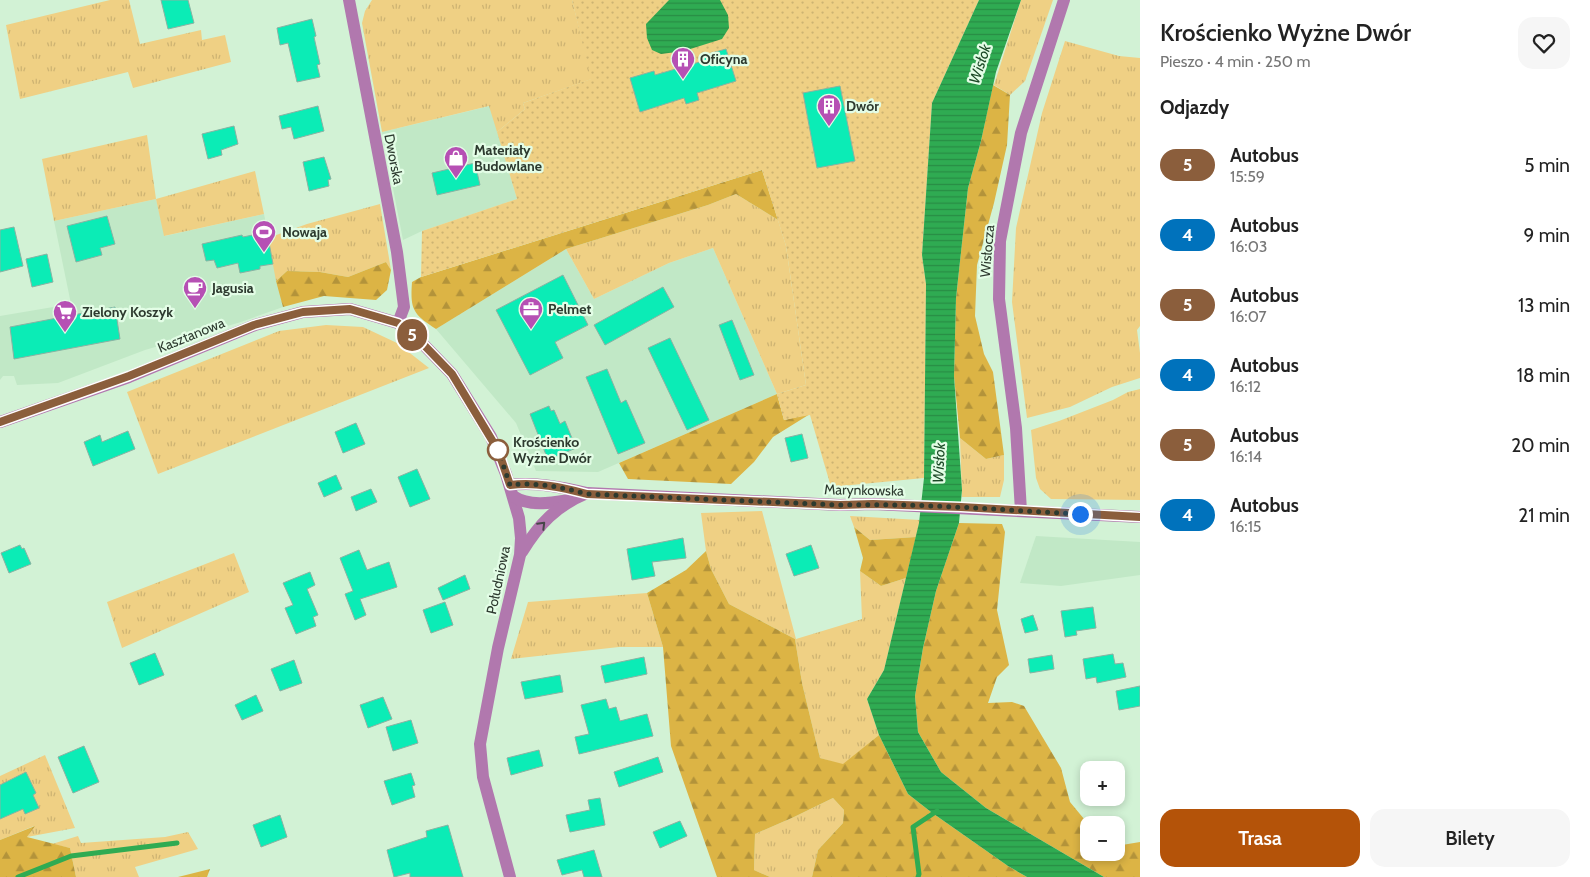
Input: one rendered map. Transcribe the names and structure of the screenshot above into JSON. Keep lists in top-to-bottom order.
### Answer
{
  "streets": {
    "street": [
      "Dworska",
      "Wisłocza",
      "Kasztanowa",
      "Marynkowska",
      "Południowa"
    ]
  },
  "crossings": [
    ["Dworska", "Kasztanowa"],
    ["Dworska", "Południowa"],
    ["Wisłocza", "Marynkowska"],
    ["Kasztanowa", "Południowa"],
    ["Marynkowska", "Południowa"]
  ],
  "water": ["Wisłok"],
  "places": {
    "building": ["Oficyna", "Dwór"],
    "shop": ["Materiały Budowlane"],
    "sports": ["Nowaja"],
    "cafe": ["Jagusia"],
    "office": ["Pelmet"],
    "supermarket": ["Zielony Koszyk"],
    "other": ["Krościenko Wyżne Dwór"]
  },
  "lines": ["bus line 5"],
  "page": {
    "on_map": "5",
    "heading": [
      ["Krościenko Wyżne Dwór", "Pieszo · 4 min · 250 m"],
      "Odjazdy"
    ],
    "list": [
      {
        "mark": "5",
        "name": "Autobus",
        "note": "15:59",
        "value": "5 min"
      },
      {
        "mark": "4",
        "name": "Autobus",
        "note": "16:03",
        "value": "9 min"
      },
      {
        "mark": "5",
        "name": "Autobus",
        "note": "16:07",
        "value": "13 min"
      },
      {
        "mark": "4",
        "name": "Autobus",
        "note": "16:12",
        "value": "18 min"
      },
      {
        "mark": "5",
        "name": "Autobus",
        "note": "16:14",
        "value": "20 min"
      },
      {
        "mark": "4",
        "name": "Autobus",
        "note": "16:15",
        "value": "21 min"
      }
    ],
    "map_buttons": ["+", "−"],
    "buttons": ["Trasa", "Bilety"]
  }
}
